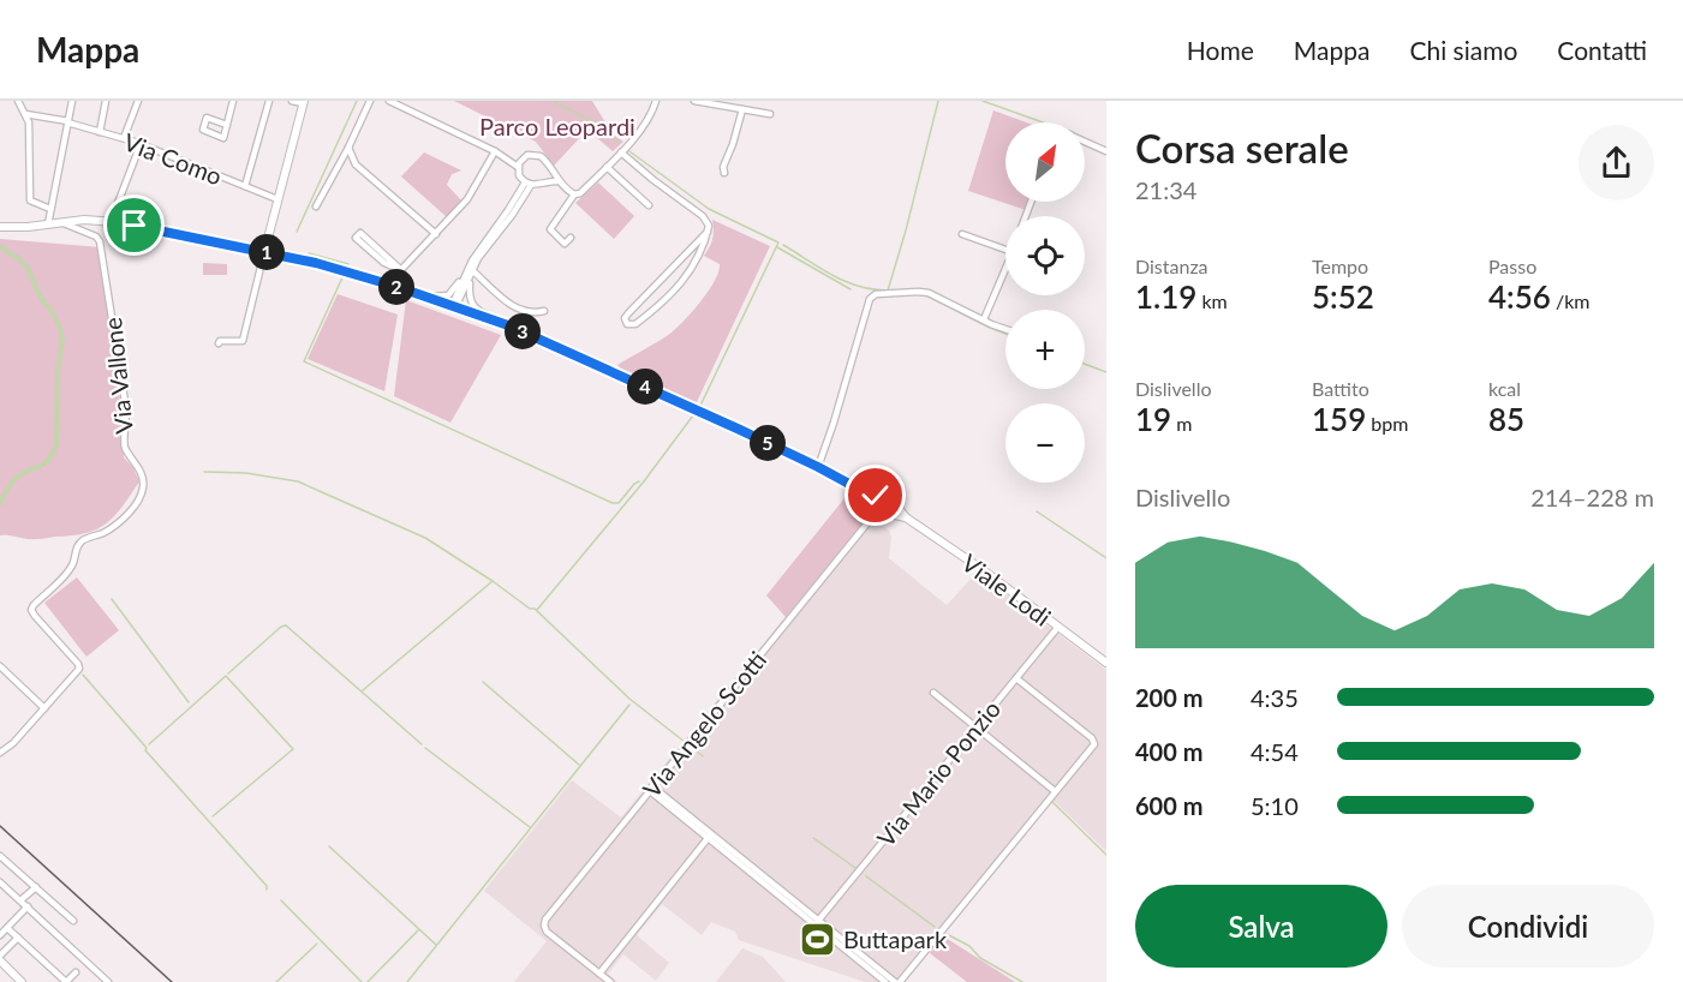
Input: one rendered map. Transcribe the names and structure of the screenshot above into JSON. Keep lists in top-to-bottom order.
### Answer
{
  "streets": {
    "street": [
      "Via Como",
      "Via Vallone",
      "Viale Lodi",
      "Via Angelo Scotti",
      "Via Mario Ponzio"
    ]
  },
  "crossings": [
    ["Viale Lodi", "Via Angelo Scotti"],
    ["Viale Lodi", "Via Mario Ponzio"]
  ],
  "parks": ["Parco Leopardi"],
  "places": {
    "sports": ["Buttapark"]
  },
  "north": "top right",
  "page": {
    "header": "Mappa",
    "nav": [
      "Home",
      "Mappa",
      "Chi siamo",
      "Contatti"
    ],
    "heading": ["Corsa serale", "21:34"],
    "map_buttons": ["+", "−"],
    "stats": [
      ["Distanza", "1.19 km"],
      ["Tempo", "5:52"],
      ["Passo", "4:56 /km"],
      ["Dislivello", "19 m"],
      ["Battito", "159 bpm"],
      ["kcal", "85"]
    ],
    "pins": [
      "1",
      "2",
      "3",
      "4",
      "5"
    ],
    "chart": ["Dislivello", "214–228 m"],
    "list": [
      {
        "name": "200 m",
        "note": "4:35"
      },
      {
        "name": "400 m",
        "note": "4:54"
      },
      {
        "name": "600 m",
        "note": "5:10"
      }
    ],
    "buttons": ["Salva", "Condividi"]
  }
}
